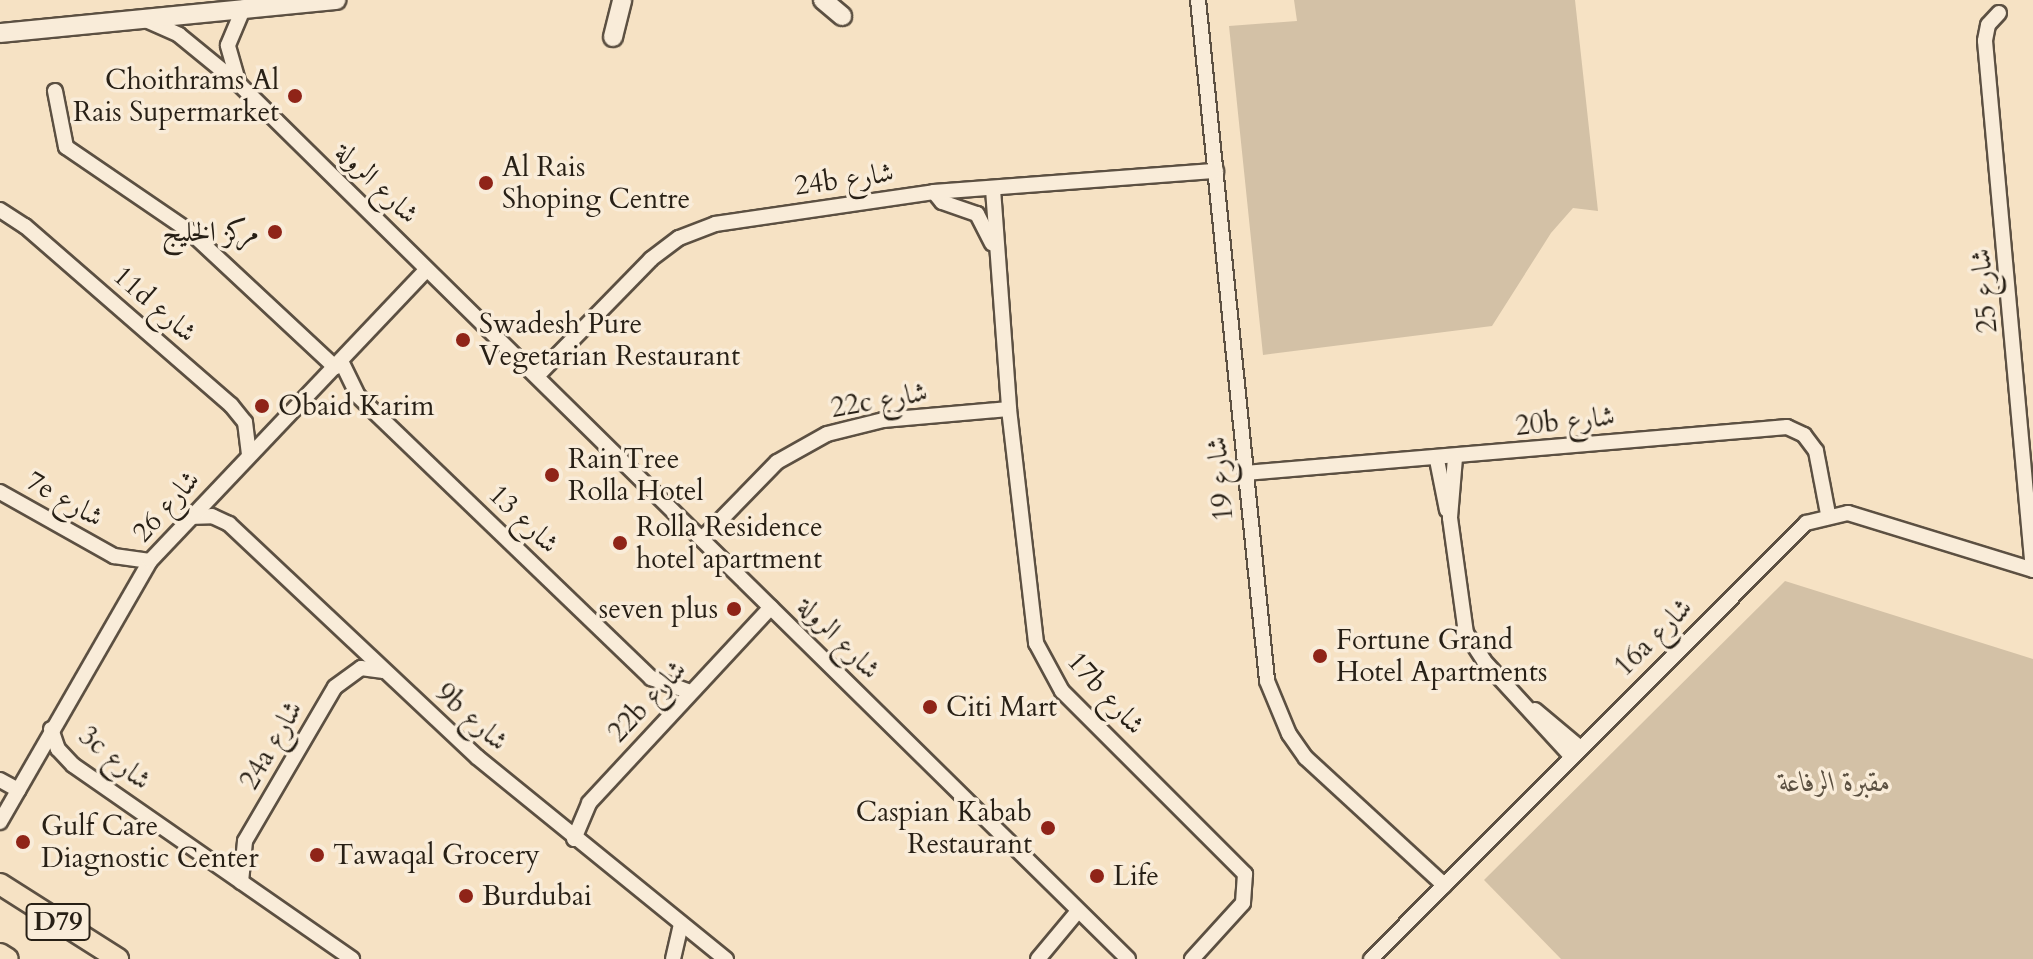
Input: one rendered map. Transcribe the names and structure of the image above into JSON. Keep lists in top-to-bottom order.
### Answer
{
  "streets": {
    "main road": ["D79"],
    "street": [
      "24b شارع",
      "شارع الرولة",
      "شارع 25",
      "11d شارع",
      "22c شارع",
      "20b شارع",
      "شارع 19",
      "7e شارع",
      "شارع 26",
      "شارع 13",
      "16a شارع",
      "17b شارع",
      "22b شارع",
      "9b شارع",
      "24a شارع",
      "3c شارع"
    ]
  },
  "crossings": [
    ["24b شارع", "شارع الرولة"],
    ["24b شارع", "شارع 19"],
    ["24b شارع", "17b شارع"],
    ["شارع الرولة", "22c شارع"],
    ["شارع الرولة", "شارع 26"],
    ["شارع الرولة", "22b شارع"],
    ["11d شارع", "شارع 26"],
    ["22c شارع", "17b شارع"],
    ["20b شارع", "شارع 19"],
    ["20b شارع", "16a شارع"],
    ["شارع 19", "16a شارع"],
    ["7e شارع", "شارع 26"],
    ["شارع 26", "شارع 13"],
    ["شارع 26", "9b شارع"],
    ["شارع 26", "3c شارع"],
    ["شارع 13", "22b شارع"],
    ["22b شارع", "9b شارع"],
    ["9b شارع", "24a شارع"],
    ["24a شارع", "3c شارع"]
  ],
  "parks": ["مقبرة الرفاعة"],
  "places": [
    "Choithrams Al Rais Supermarket",
    "Al Rais Shoping Centre",
    "مركز الخليج",
    "Swadesh Pure Vegetarian Restaurant",
    "Obaid Karim",
    "RainTree Rolla Hotel",
    "Rolla Residence hotel apartment",
    "seven plus",
    "Fortune Grand Hotel Apartments",
    "Citi Mart",
    "Caspian Kabab Restaurant",
    "Gulf Care Diagnostic Center",
    "Tawaqal Grocery",
    "Life",
    "Burdubai"
  ]
}
